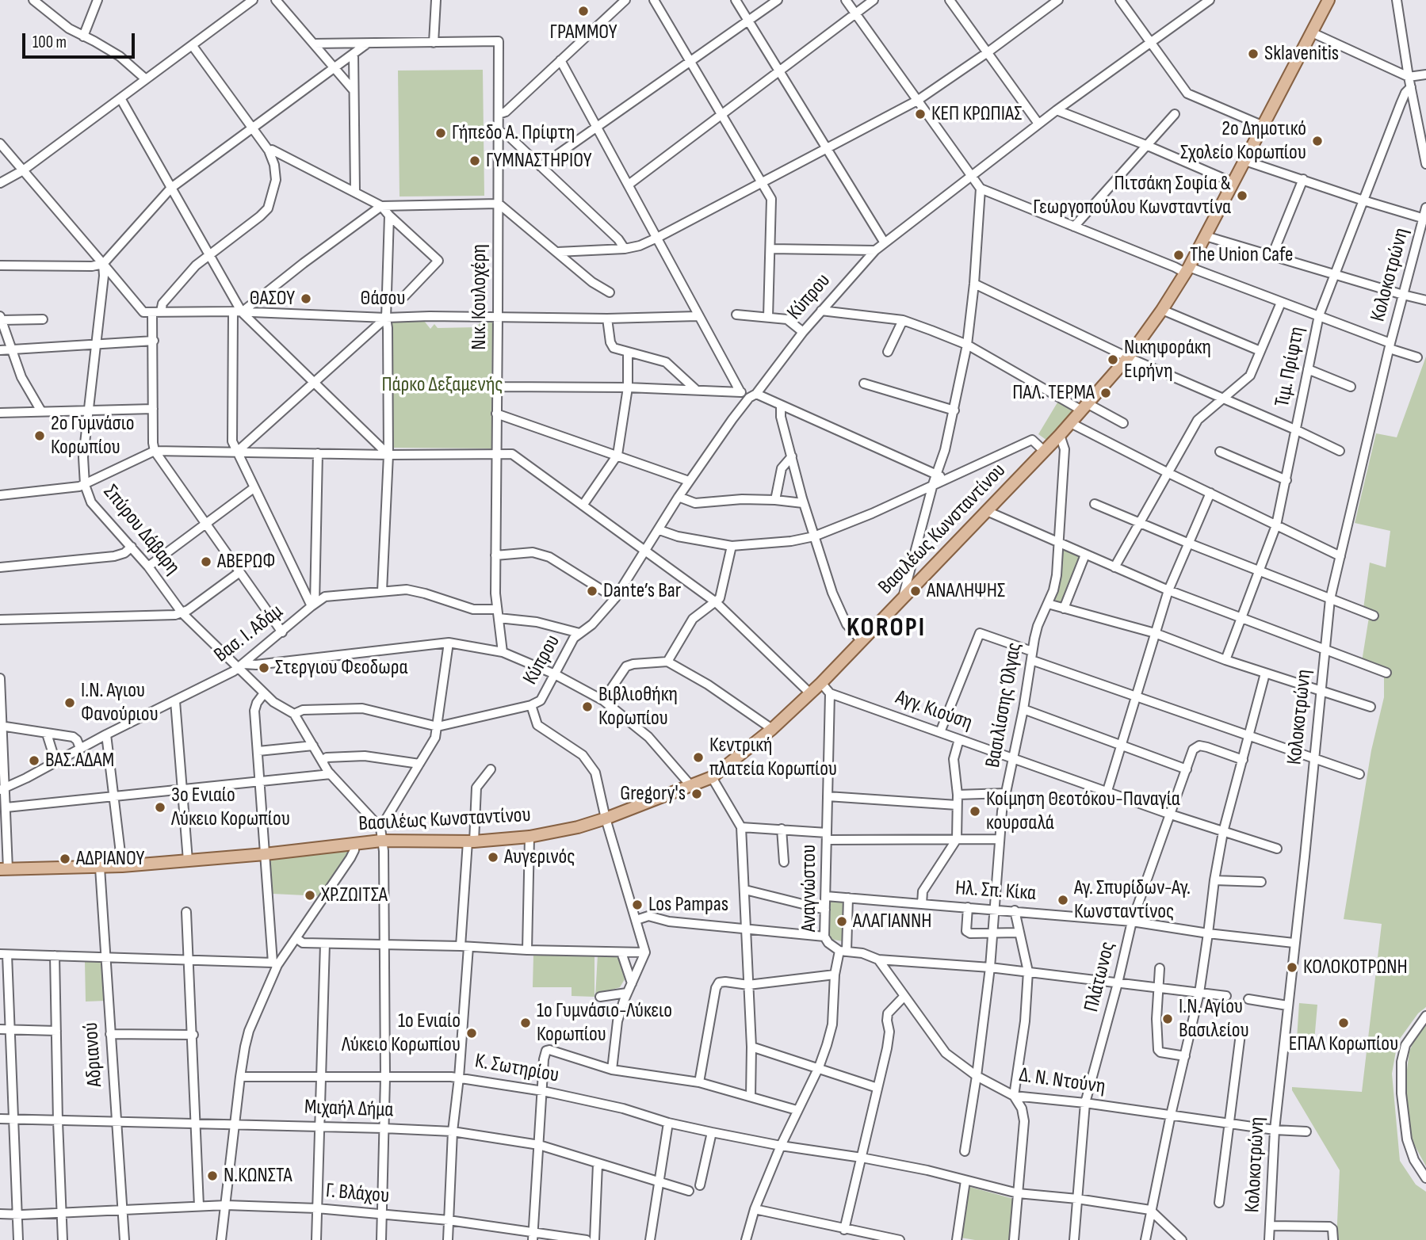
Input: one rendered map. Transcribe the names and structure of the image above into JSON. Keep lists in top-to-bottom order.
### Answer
{
  "streets": {
    "main road": ["Βασιλέως Κωνσταντίνου"],
    "street": [
      "Κολοκοτρώνη",
      "Νικ. Κουλοχέρη",
      "Κύπρου",
      "Θάσου",
      "Τιμ. Πρίφτη",
      "Σπύρου Δάβαρη",
      "Βασ. Ι. Αδάμ",
      "Βασιλίσσης Όλγας",
      "Αγγ. Κιούση",
      "Αναγνώστου",
      "Ηλ. Σπ. Κίκα",
      "Πλάτωνος",
      "Αδριανού",
      "Κ. Σωτηρίου",
      "Δ. Ν. Ντούνη",
      "Μιχαήλ Δήμα",
      "Γ. Βλάχου"
    ]
  },
  "crossings": [
    ["Κολοκοτρώνη", "Ηλ. Σπ. Κίκα"],
    ["Κολοκοτρώνη", "Δ. Ν. Ντούνη"],
    ["Νικ. Κουλοχέρη", "Θάσου"],
    ["Νικ. Κουλοχέρη", "Βασ. Ι. Αδάμ"],
    ["Κύπρου", "Βασ. Ι. Αδάμ"],
    ["Βασιλέως Κωνσταντίνου", "Βασιλίσσης Όλγας"],
    ["Βασιλέως Κωνσταντίνου", "Αδριανού"],
    ["Σπύρου Δάβαρη", "Βασ. Ι. Αδάμ"],
    ["Βασιλίσσης Όλγας", "Αγγ. Κιούση"],
    ["Βασιλίσσης Όλγας", "Ηλ. Σπ. Κίκα"],
    ["Βασιλίσσης Όλγας", "Δ. Ν. Ντούνη"],
    ["Αγγ. Κιούση", "Αναγνώστου"],
    ["Αγγ. Κιούση", "Πλάτωνος"],
    ["Αναγνώστου", "Ηλ. Σπ. Κίκα"],
    ["Αναγνώστου", "Κ. Σωτηρίου"],
    ["Ηλ. Σπ. Κίκα", "Πλάτωνος"],
    ["Πλάτωνος", "Κ. Σωτηρίου"],
    ["Πλάτωνος", "Δ. Ν. Ντούνη"],
    ["Αδριανού", "Μιχαήλ Δήμα"],
    ["Αδριανού", "Γ. Βλάχου"]
  ],
  "districts": ["KOROPI"],
  "parks": ["Πάρκο Δεξαμενής"],
  "places": [
    "ΓΡΑΜΜΟΥ",
    "Sklavenitis",
    "ΚΕΠ ΚΡΩΠΙΑΣ",
    "Γήπεδο Α. Πρίφτη",
    "2ο Δημοτικό Σχολείο Κορωπίου",
    "ΓΥΜΝΑΣΤΗΡΙΟΥ",
    "Πιτσάκη Σοφία & Γεωργοπούλου Κωνσταντίνα",
    "The Union Cafe",
    "ΘΑΣΟΥ",
    "Νικηφοράκη Ειρήνη",
    "ΠΑΛ. ΤΕΡΜΑ",
    "2ο Γυμνάσιο Κορωπίου",
    "ΑΒΕΡΩΦ",
    "Dante’s Bar",
    "ΑΝΑΛΗΨΗΣ",
    "Στεργιου Φεοδωρα",
    "Ι.Ν. Αγιου Φανούριου",
    "Βιβλιοθήκη Κορωπίου",
    "Κεντρική πλατεία Κορωπίου",
    "ΒΑΣ.ΑΔΑΜ",
    "Gregory's",
    "3ο Ενιαίο Λύκειο Κορωπίου",
    "Κοίμηση Θεοτόκου-Παναγία κουρσαλά",
    "Αυγερινός",
    "ΑΔΡΙΑΝΟΥ",
    "ΧΡ.ΖΩΙΤΣΑ",
    "Αγ. Σπυρίδων-Αγ. Κωνσταντίνος",
    "Los Pampas",
    "ΑΛΑΓΙΑΝΝΗ",
    "ΚΟΛΟΚΟΤΡΩΝΗ",
    "Ι.Ν. Αγίου Βασιλείου",
    "1ο Γυμνάσιο-Λύκειο Κορωπίου",
    "ΕΠΑΛ Κορωπίου",
    "1ο Ενιαίο Λύκειο Κορωπίου",
    "Ν.ΚΩΝΣΤΑ"
  ],
  "scale_bar": "100 m"
}
